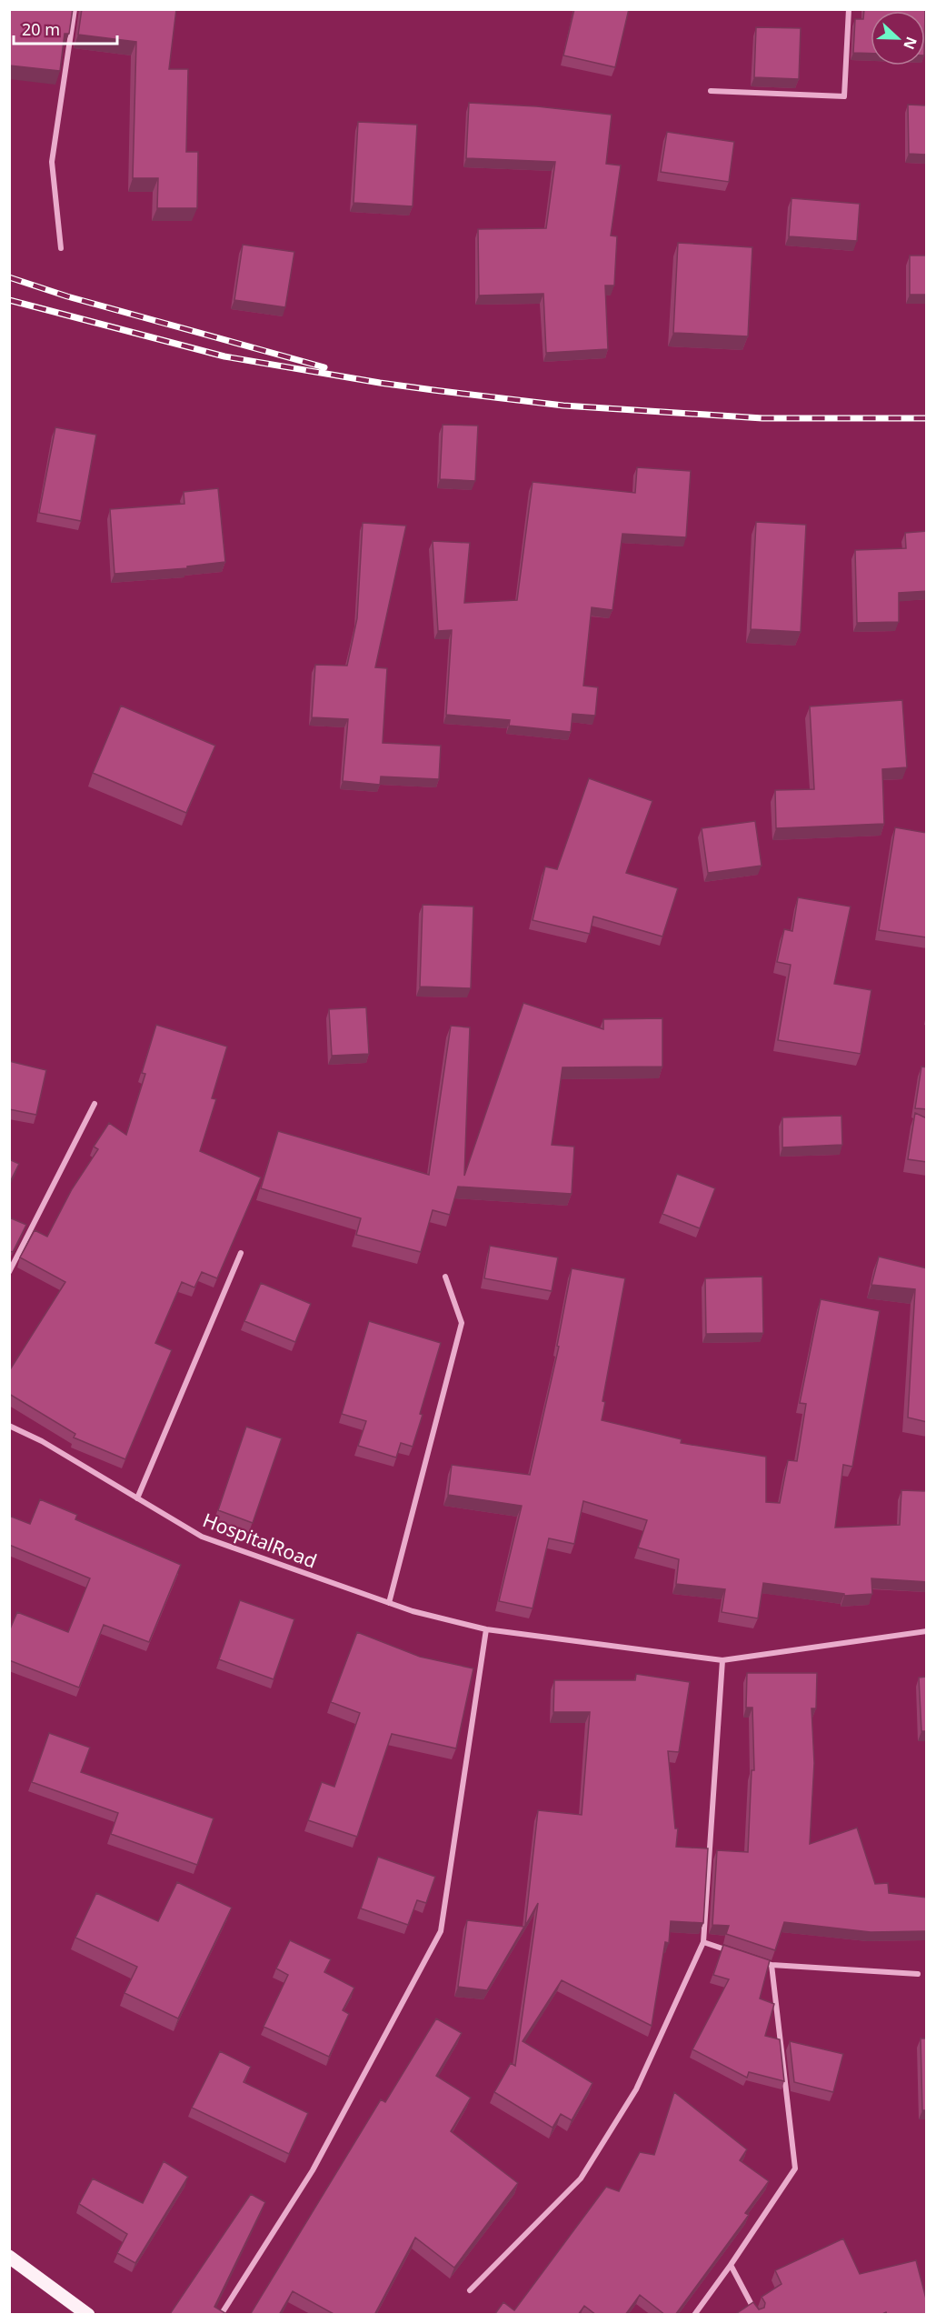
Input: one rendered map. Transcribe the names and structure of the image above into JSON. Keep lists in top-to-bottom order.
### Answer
{
  "streets": {
    "street": ["HospitalRoad"]
  },
  "scale_bar": "20 m",
  "north": "right"
}
